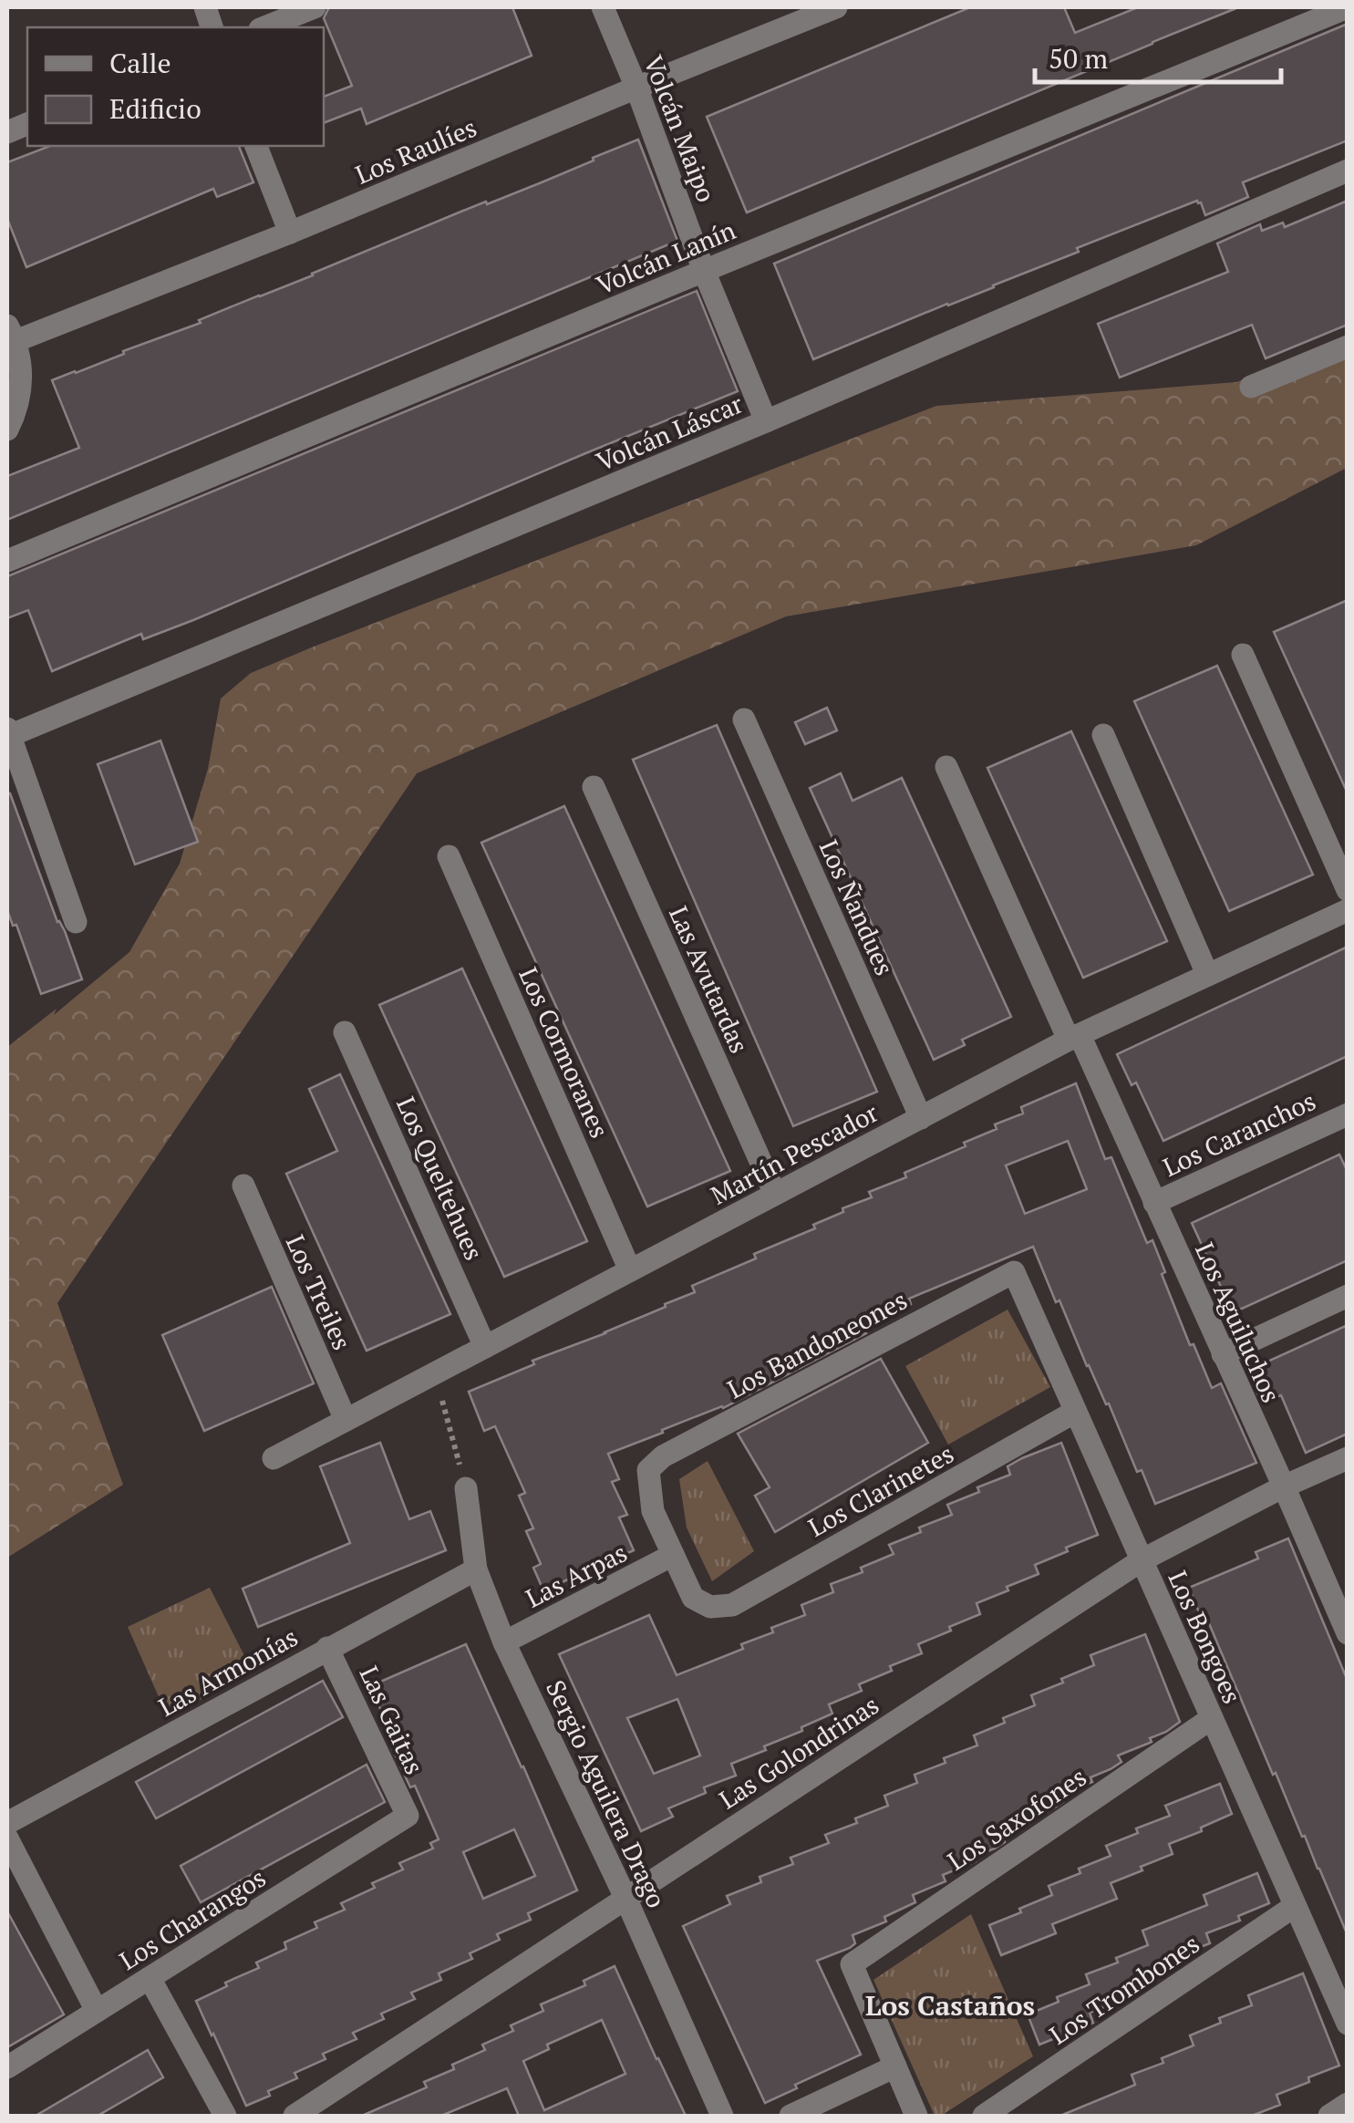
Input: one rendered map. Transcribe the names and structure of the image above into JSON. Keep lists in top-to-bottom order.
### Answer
{
  "streets": {
    "street": [
      "Volcán Maipo",
      "Los Raulíes",
      "Volcán Lanín",
      "Volcán Láscar",
      "Los Ñandues",
      "Las Avutardas",
      "Los Cormoranes",
      "Los Caranchos",
      "Martín Pescador",
      "Los Queltehues",
      "Los Treiles",
      "Los Aguiluchos",
      "Los Bandoneones",
      "Los Clarinetes",
      "Las Arpas",
      "Los Bongoes",
      "Las Armonías",
      "Las Gaitas",
      "Las Golondrinas",
      "Sergio Aguilera Drago",
      "Los Saxofones",
      "Los Charangos",
      "Los Trombones"
    ]
  },
  "crossings": [
    ["Volcán Maipo", "Los Raulíes"],
    ["Volcán Maipo", "Volcán Lanín"],
    ["Volcán Maipo", "Volcán Láscar"],
    ["Los Ñandues", "Martín Pescador"],
    ["Las Avutardas", "Martín Pescador"],
    ["Los Cormoranes", "Martín Pescador"],
    ["Los Caranchos", "Los Aguiluchos"],
    ["Martín Pescador", "Los Queltehues"],
    ["Martín Pescador", "Los Treiles"],
    ["Martín Pescador", "Los Aguiluchos"],
    ["Los Aguiluchos", "Las Golondrinas"],
    ["Los Bandoneones", "Los Clarinetes"],
    ["Los Bandoneones", "Las Arpas"],
    ["Los Bandoneones", "Los Bongoes"],
    ["Los Clarinetes", "Las Arpas"],
    ["Los Clarinetes", "Los Bongoes"],
    ["Las Arpas", "Sergio Aguilera Drago"],
    ["Los Bongoes", "Las Golondrinas"],
    ["Los Bongoes", "Los Saxofones"],
    ["Los Bongoes", "Los Trombones"],
    ["Las Armonías", "Las Gaitas"],
    ["Las Armonías", "Sergio Aguilera Drago"],
    ["Las Gaitas", "Los Charangos"],
    ["Las Golondrinas", "Sergio Aguilera Drago"]
  ],
  "districts": ["Los Castaños"],
  "legend": ["Calle", "Edificio"],
  "scale_bar": "50 m"
}
